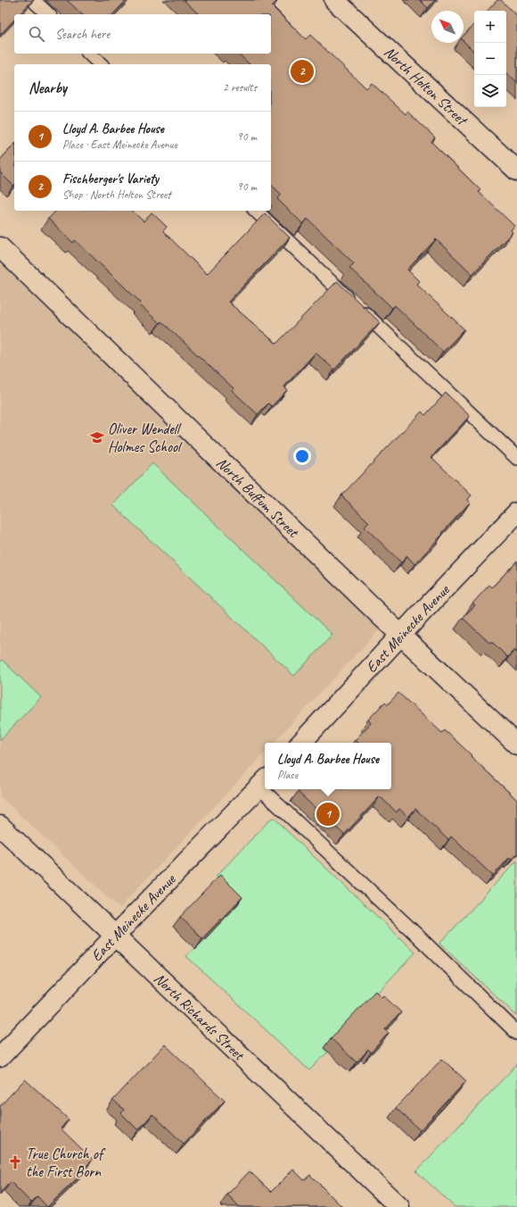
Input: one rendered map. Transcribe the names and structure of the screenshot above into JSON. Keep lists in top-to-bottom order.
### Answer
{
  "streets": {
    "street": [
      "North Holton Street",
      "North Buffum Street",
      "East Meinecke Avenue",
      "North Richards Street"
    ]
  },
  "crossings": [
    ["North Buffum Street", "East Meinecke Avenue"],
    ["East Meinecke Avenue", "North Richards Street"]
  ],
  "places": {
    "school or university": ["Oliver Wendell Holmes School"],
    "church": ["True Church of the First Born"]
  },
  "north": "top left",
  "page": {
    "map_buttons": ["+", "−"],
    "search": "Search here",
    "pins": ["2", "1"],
    "heading": ["Nearby", "2 results"],
    "list": [
      {
        "mark": "1",
        "name": "Lloyd A. Barbee House",
        "note": "Place · East Meinecke Avenue",
        "value": "90 m"
      },
      {
        "mark": "2",
        "name": "Fischberger's Variety",
        "note": "Shop · North Holton Street",
        "value": "90 m"
      }
    ],
    "popup": ["Lloyd A. Barbee House", "Place"]
  }
}
